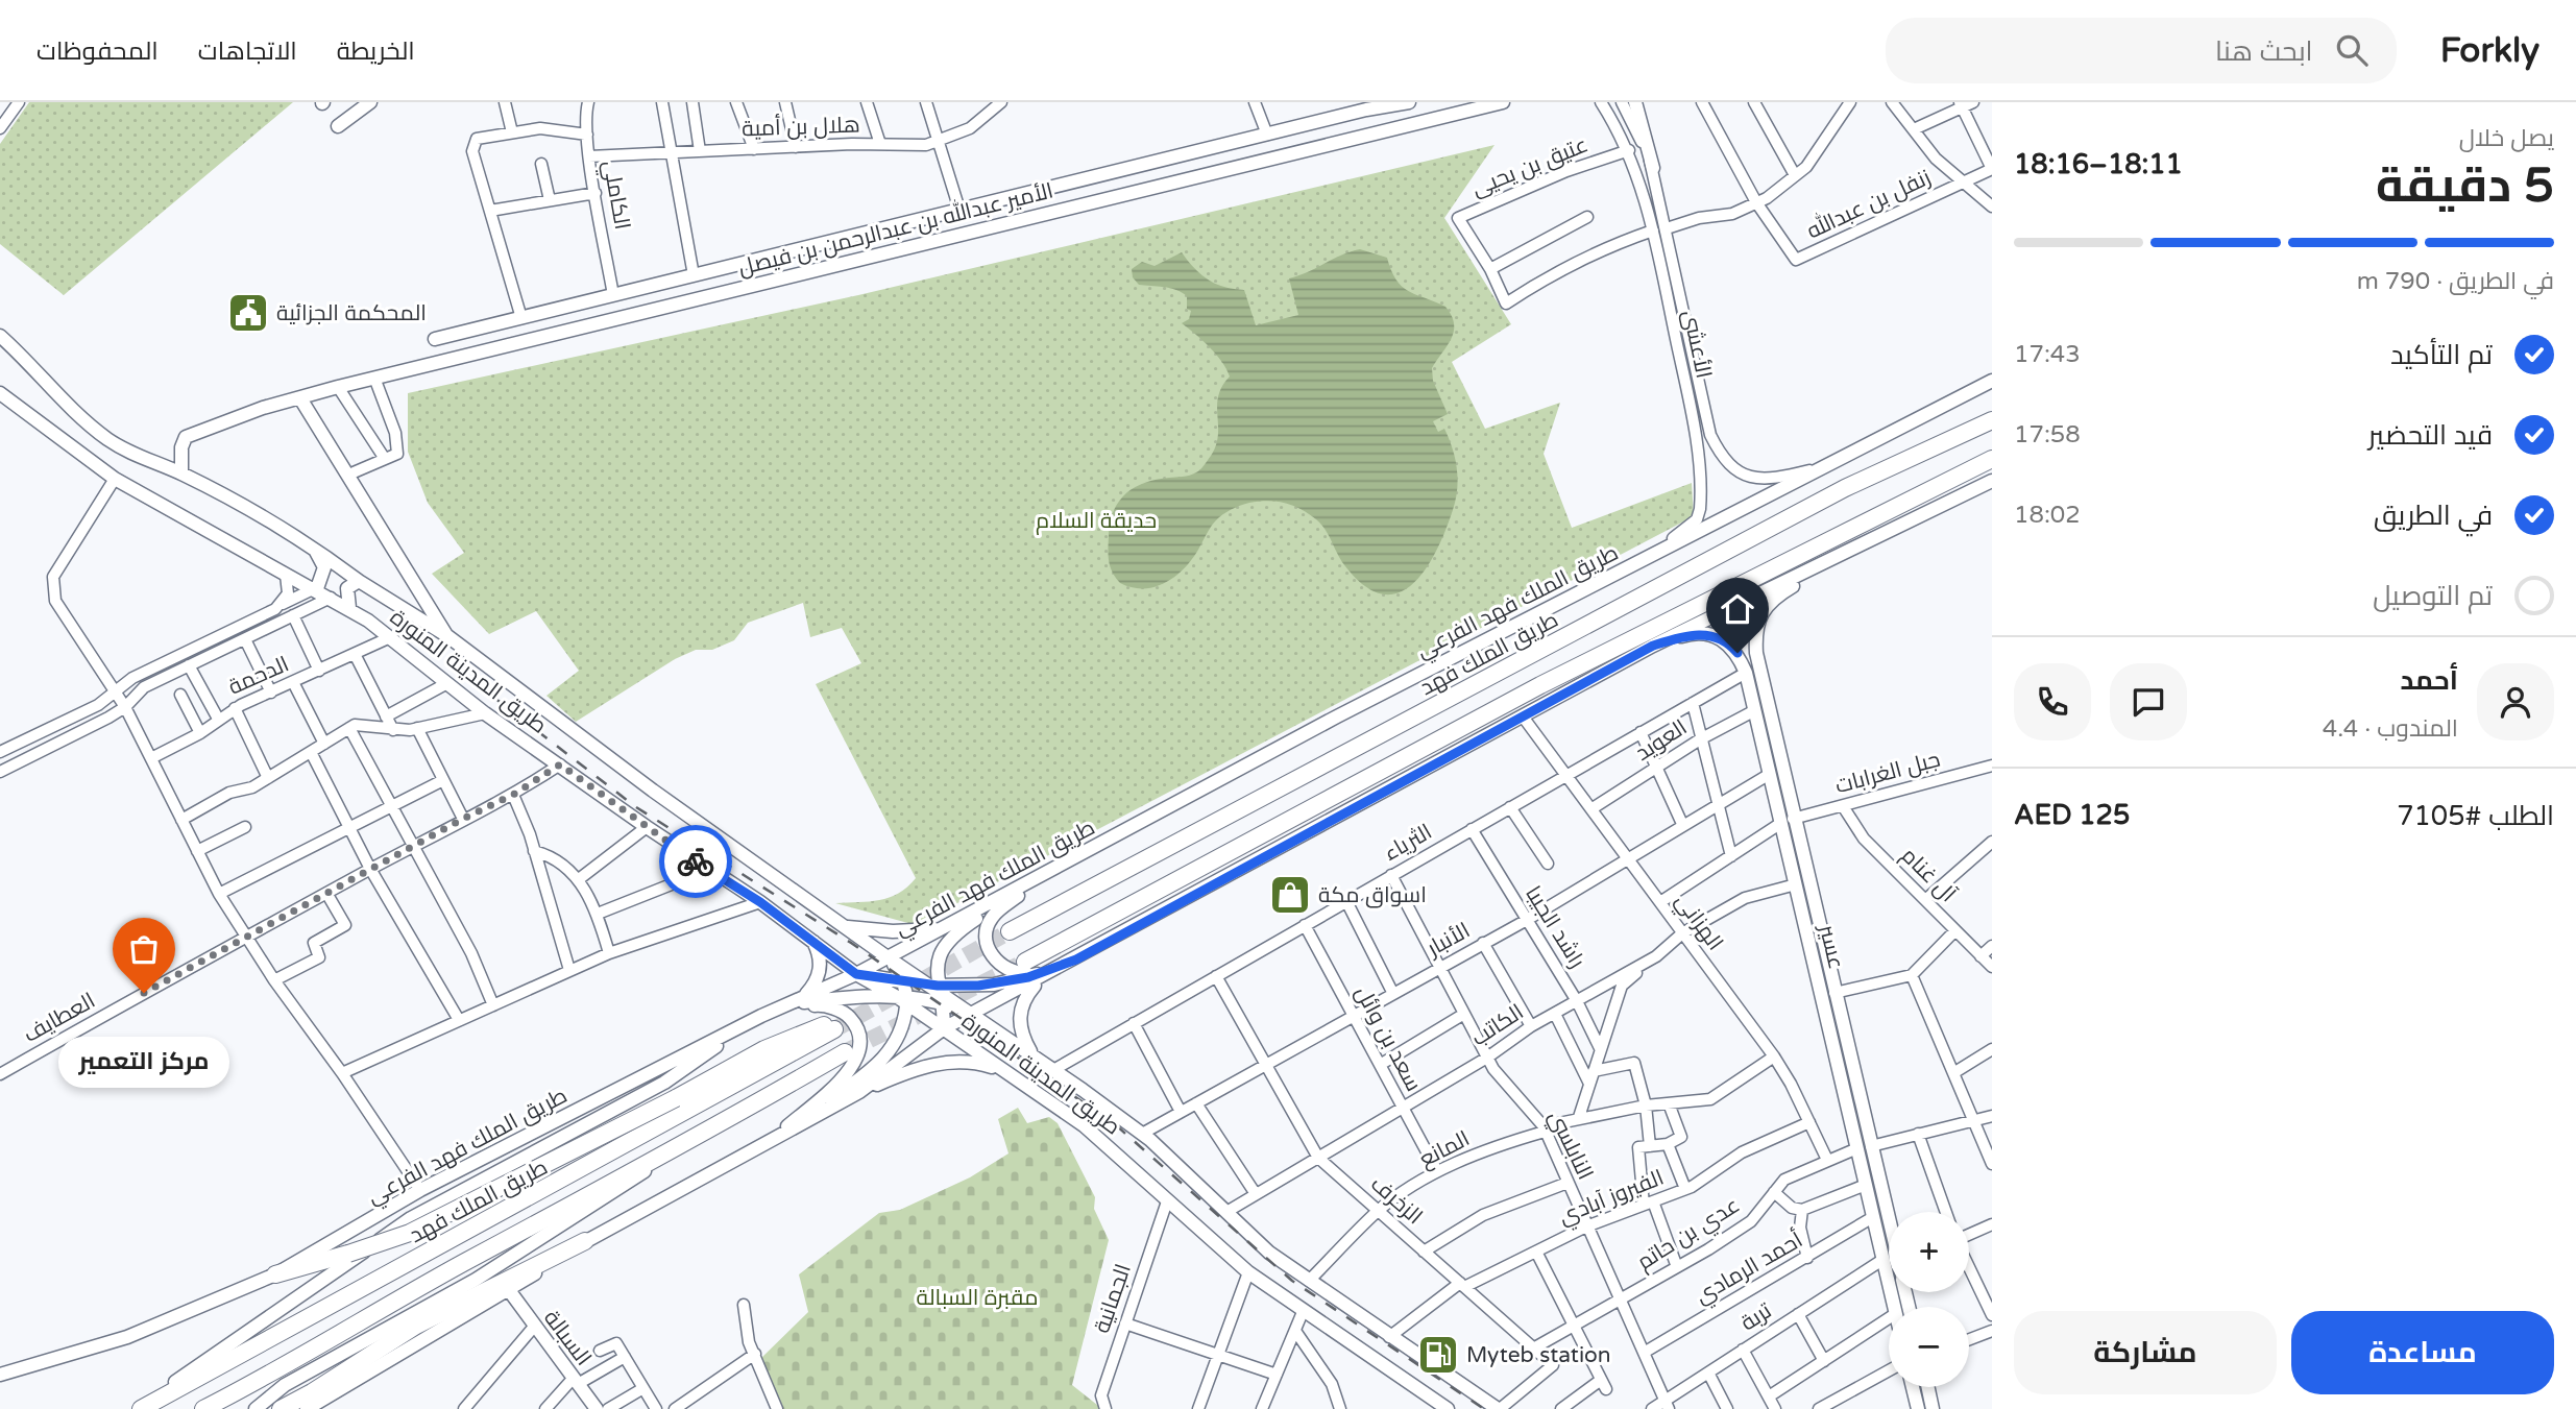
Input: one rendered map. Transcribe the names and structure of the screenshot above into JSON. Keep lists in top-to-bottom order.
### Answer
{
  "streets": {
    "highway": ["طريق الملك فهد"],
    "main road": [
      "الأمير عبدالله بن عبدالرحمن بن فيصل",
      "طريق الملك فهد الفرعي",
      "طريق المدينة المنورة",
      "عسير",
      "السبالة"
    ],
    "street": [
      "هلال بن أمية",
      "عتيق بن يحيى",
      "الكاملي",
      "زنفل بن عبدالله",
      "الأعشى",
      "الدحمة",
      "العويد",
      "جبل الغرابات",
      "الثرياء",
      "آل غنام",
      "الهزاني",
      "راشد الجيبا",
      "الأنبار",
      "العطايف",
      "الكاتب",
      "سعد بن وائل",
      "النابلسي",
      "المانع",
      "الفيروز آبادي",
      "الزخرف",
      "عدي بن حاتم",
      "أحمد الرمادي",
      "الجمانية",
      "تربة"
    ]
  },
  "crossings": [
    ["هلال بن أمية", "الكاملي"],
    ["عتيق بن يحيى", "الأعشى"],
    ["الكاملي", "الأمير عبدالله بن عبدالرحمن بن فيصل"],
    ["الأمير عبدالله بن عبدالرحمن بن فيصل", "طريق المدينة المنورة"],
    ["الأعشى", "طريق الملك فهد الفرعي"],
    ["طريق الملك فهد الفرعي", "طريق الملك فهد"],
    ["طريق الملك فهد الفرعي", "طريق المدينة المنورة"],
    ["طريق المدينة المنورة", "الدحمة"],
    ["طريق المدينة المنورة", "الثرياء"],
    ["طريق المدينة المنورة", "الأنبار"],
    ["طريق المدينة المنورة", "العطايف"],
    ["طريق المدينة المنورة", "الكاتب"],
    ["طريق المدينة المنورة", "المانع"],
    ["طريق المدينة المنورة", "الفيروز آبادي"],
    ["طريق المدينة المنورة", "الزخرف"],
    ["طريق المدينة المنورة", "الجمانية"],
    ["العويد", "الهزاني"],
    ["العويد", "عسير"],
    ["جبل الغرابات", "آل غنام"],
    ["جبل الغرابات", "الهزاني"],
    ["جبل الغرابات", "عسير"],
    ["الثرياء", "الهزاني"],
    ["الثرياء", "راشد الجيبا"],
    ["الثرياء", "عسير"],
    ["الثرياء", "سعد بن وائل"],
    ["الثرياء", "النابلسي"],
    ["الثرياء", "الزخرف"],
    ["الهزاني", "الأنبار"],
    ["الهزاني", "الكاتب"],
    ["الهزاني", "المانع"],
    ["الهزاني", "الفيروز آبادي"],
    ["الهزاني", "عدي بن حاتم"],
    ["راشد الجيبا", "الأنبار"],
    ["راشد الجيبا", "الكاتب"],
    ["الأنبار", "عسير"],
    ["الأنبار", "سعد بن وائل"],
    ["الأنبار", "النابلسي"],
    ["الأنبار", "الزخرف"],
    ["عسير", "الكاتب"],
    ["عسير", "عدي بن حاتم"],
    ["عسير", "أحمد الرمادي"],
    ["عسير", "تربة"],
    ["الكاتب", "سعد بن وائل"],
    ["الكاتب", "النابلسي"],
    ["الكاتب", "الزخرف"],
    ["سعد بن وائل", "المانع"],
    ["النابلسي", "المانع"],
    ["النابلسي", "الفيروز آبادي"],
    ["النابلسي", "عدي بن حاتم"],
    ["النابلسي", "أحمد الرمادي"],
    ["النابلسي", "تربة"],
    ["المانع", "الزخرف"],
    ["الفيروز آبادي", "الزخرف"],
    ["الزخرف", "عدي بن حاتم"]
  ],
  "parks": ["حديقة السلام", "مقبرة السبالة"],
  "places": {
    "public building": ["المحكمة الجزائية"],
    "shop": ["اسواق مكة"],
    "other": ["مركز التعمير"],
    "fuel station": ["Myteb station"]
  },
  "page": {
    "header": "Forkly",
    "search": "ابحث هنا",
    "nav": ["الخريطة", "الاتجاهات", "المحفوظات"],
    "heading": ["5 دقيقة", "يصل خلال", "18:11–18:16"],
    "panel": [
      "أحمد",
      "المندوب · 4.4",
      "الطلب #7105",
      "AED 125"
    ],
    "bar": "في الطريق · 790 m",
    "list": [
      ["تم التأكيد", "17:43"],
      ["قيد التحضير", "17:58"],
      ["في الطريق", "18:02"],
      "تم التوصيل"
    ],
    "bubble": "مركز التعمير",
    "map_buttons": ["+", "−"],
    "buttons": ["مساعدة", "مشاركة"]
  }
}
